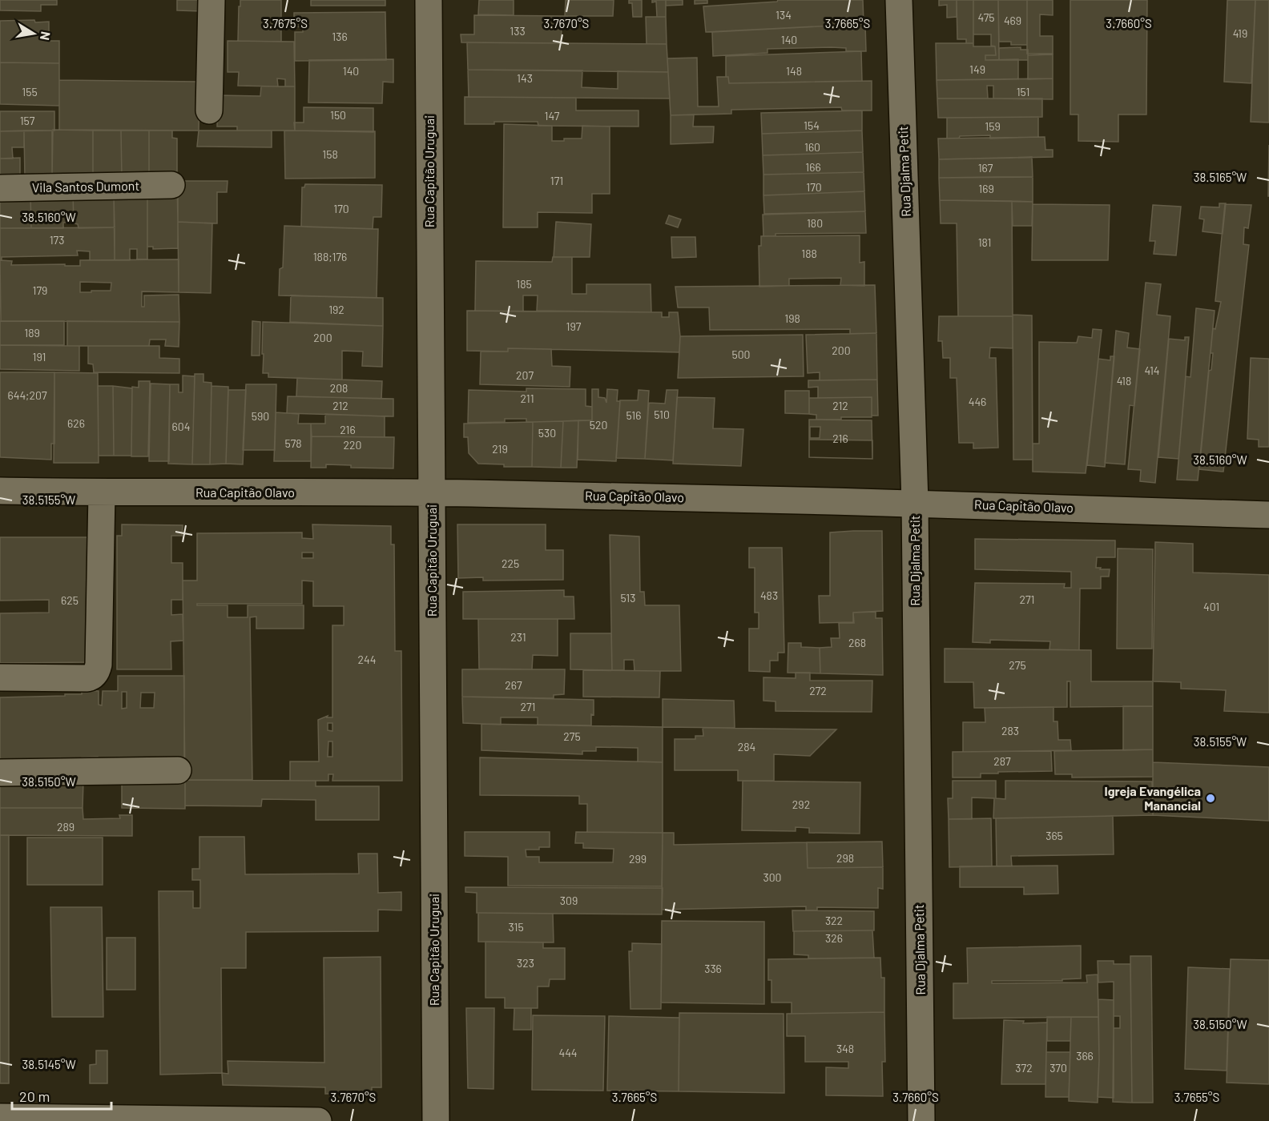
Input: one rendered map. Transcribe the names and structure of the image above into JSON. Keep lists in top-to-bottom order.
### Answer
{
  "streets": {
    "street": [
      "Rua Capitão Uruguai",
      "Rua Djalma Petit",
      "Vila Santos Dumont",
      "Rua Capitão Olavo"
    ]
  },
  "crossings": [
    ["Rua Capitão Uruguai", "Rua Capitão Olavo"],
    ["Rua Djalma Petit", "Rua Capitão Olavo"]
  ],
  "places": ["Igreja Evangélica Manancial"],
  "house_numbers": [
    "134",
    "475",
    "469",
    "133",
    "419",
    "136",
    "140",
    "149",
    "140",
    "148",
    "143",
    "155",
    "151",
    "150",
    "147",
    "157",
    "154",
    "159",
    "160",
    "158",
    "166",
    "167",
    "171",
    "170",
    "169",
    "170",
    "180",
    "173",
    "181",
    "188",
    "188;176",
    "185",
    "179",
    "192",
    "198",
    "197",
    "189",
    "200",
    "200",
    "500",
    "191",
    "414",
    "207",
    "418",
    "208",
    "644;207",
    "211",
    "446",
    "212",
    "212",
    "510",
    "516",
    "590",
    "626",
    "520",
    "604",
    "216",
    "530",
    "216",
    "578",
    "220",
    "219",
    "225",
    "483",
    "513",
    "271",
    "625",
    "401",
    "231",
    "268",
    "244",
    "275",
    "267",
    "272",
    "271",
    "283",
    "275",
    "284",
    "287",
    "292",
    "289",
    "365",
    "298",
    "299",
    "300",
    "309",
    "322",
    "315",
    "326",
    "323",
    "336",
    "348",
    "444",
    "366",
    "372",
    "370"
  ],
  "scale_bar": "20 m",
  "north": "right",
  "coordinates": [
    "3.7675°S",
    "3.7670°S",
    "3.7665°S",
    "3.7660°S",
    "38.5165°W",
    "38.5160°W",
    "38.5155°W",
    "38.5150°W",
    "38.5145°W",
    "3.7655°S"
  ]
}
